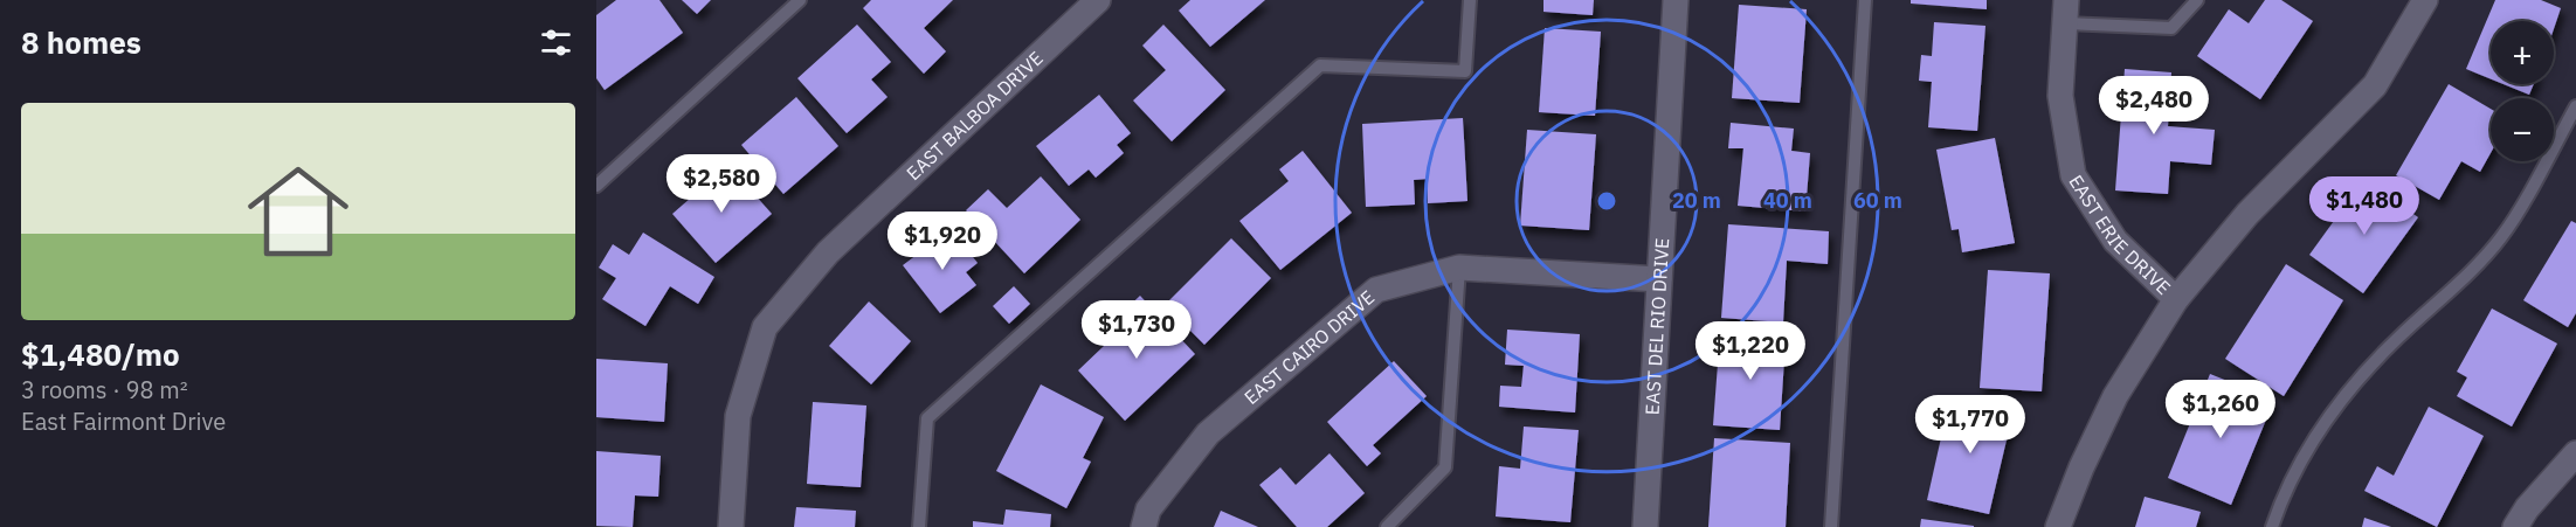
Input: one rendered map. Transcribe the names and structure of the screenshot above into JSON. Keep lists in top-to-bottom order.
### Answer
{
  "streets": {
    "street": [
      "EAST BALBOA DRIVE",
      "EAST ERIE DRIVE",
      "EAST DEL RIO DRIVE",
      "EAST CAIRO DRIVE"
    ]
  },
  "crossings": [
    ["EAST DEL RIO DRIVE", "EAST CAIRO DRIVE"]
  ],
  "page": {
    "heading": "8 homes",
    "map_buttons": ["+", "−"],
    "price": [
      "$2,480",
      "$2,580",
      "$1,480",
      "$1,920",
      "$1,730",
      "$1,220",
      "$1,260",
      "$1,770"
    ],
    "list": [
      {
        "name": "$1,480/mo",
        "note": "3 rooms · 98 m² · East Fairmont Drive"
      }
    ]
  },
  "rings": ["20 m", "40 m", "60 m"]
}
